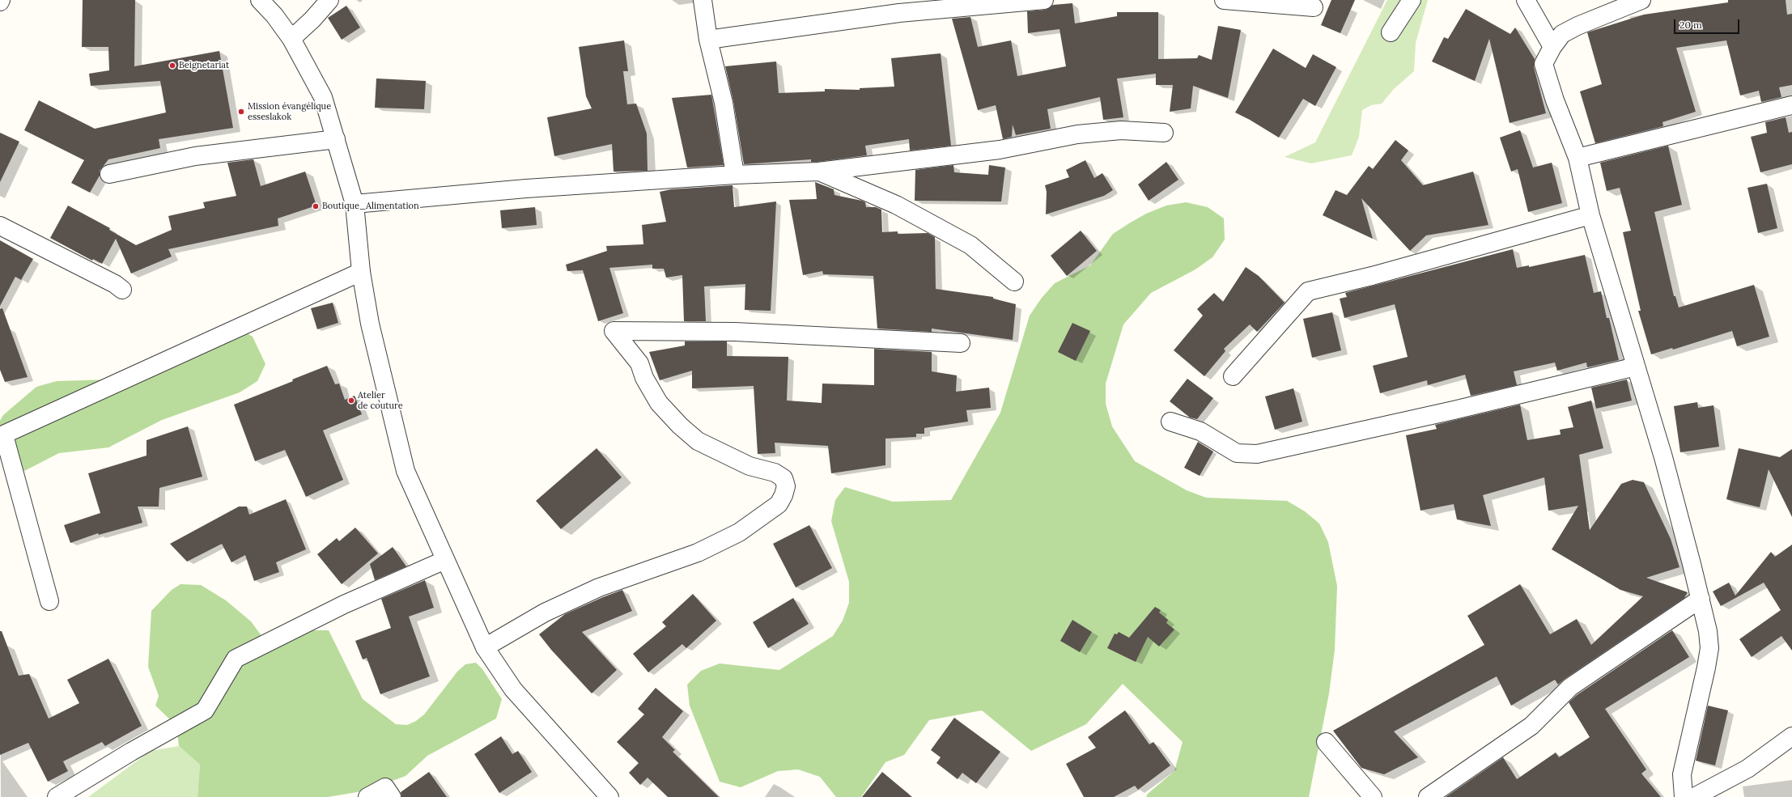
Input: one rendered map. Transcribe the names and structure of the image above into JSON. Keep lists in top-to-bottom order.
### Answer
{
  "places": [
    "Beignetariat",
    "Mission évangélique esseslakok",
    "Boutique_Alimentation",
    "Atelier de couture"
  ],
  "scale_bar": "20 m"
}
